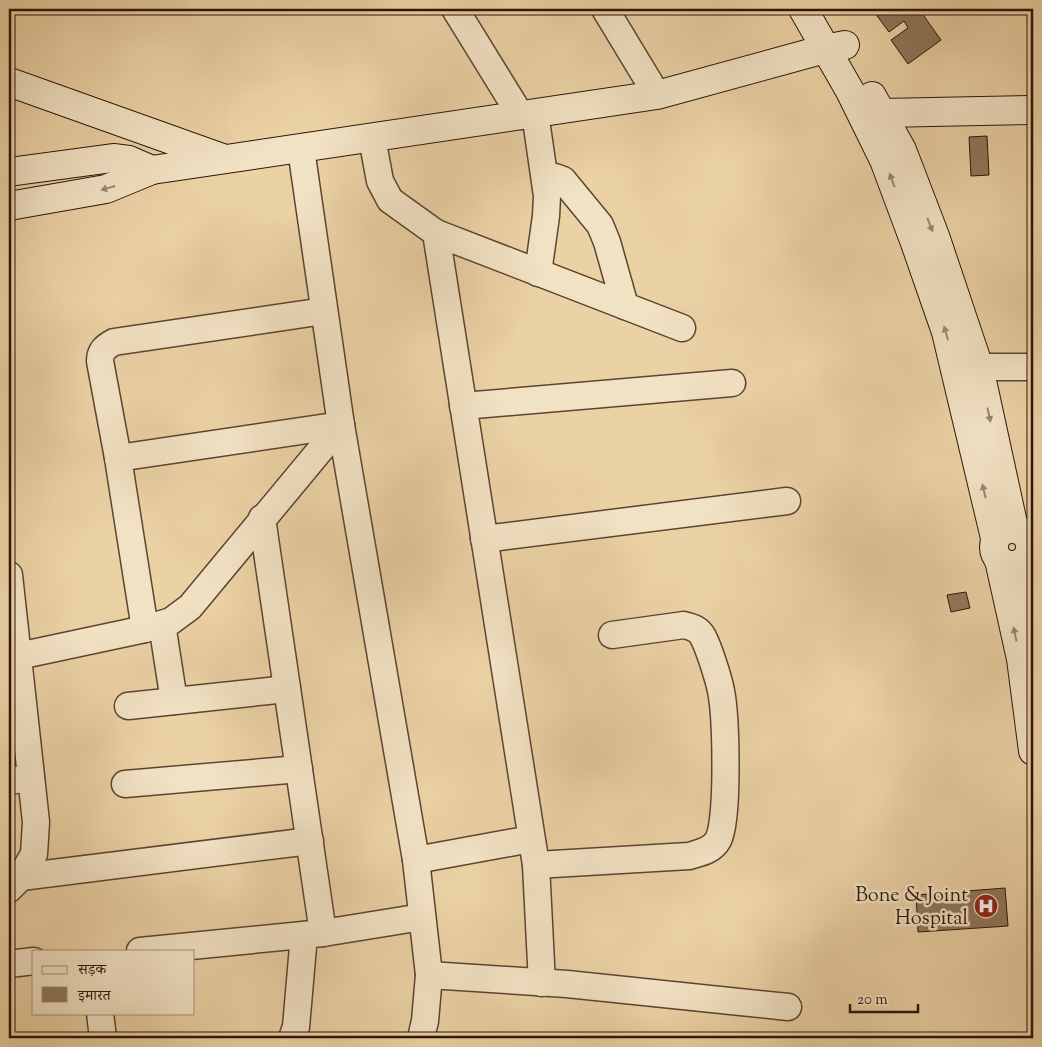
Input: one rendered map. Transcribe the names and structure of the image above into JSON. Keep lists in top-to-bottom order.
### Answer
{
  "places": {
    "hospital": ["Bone & Joint Hospital"]
  },
  "legend": ["सड़क", "इमारत"],
  "scale_bar": "20 m"
}
